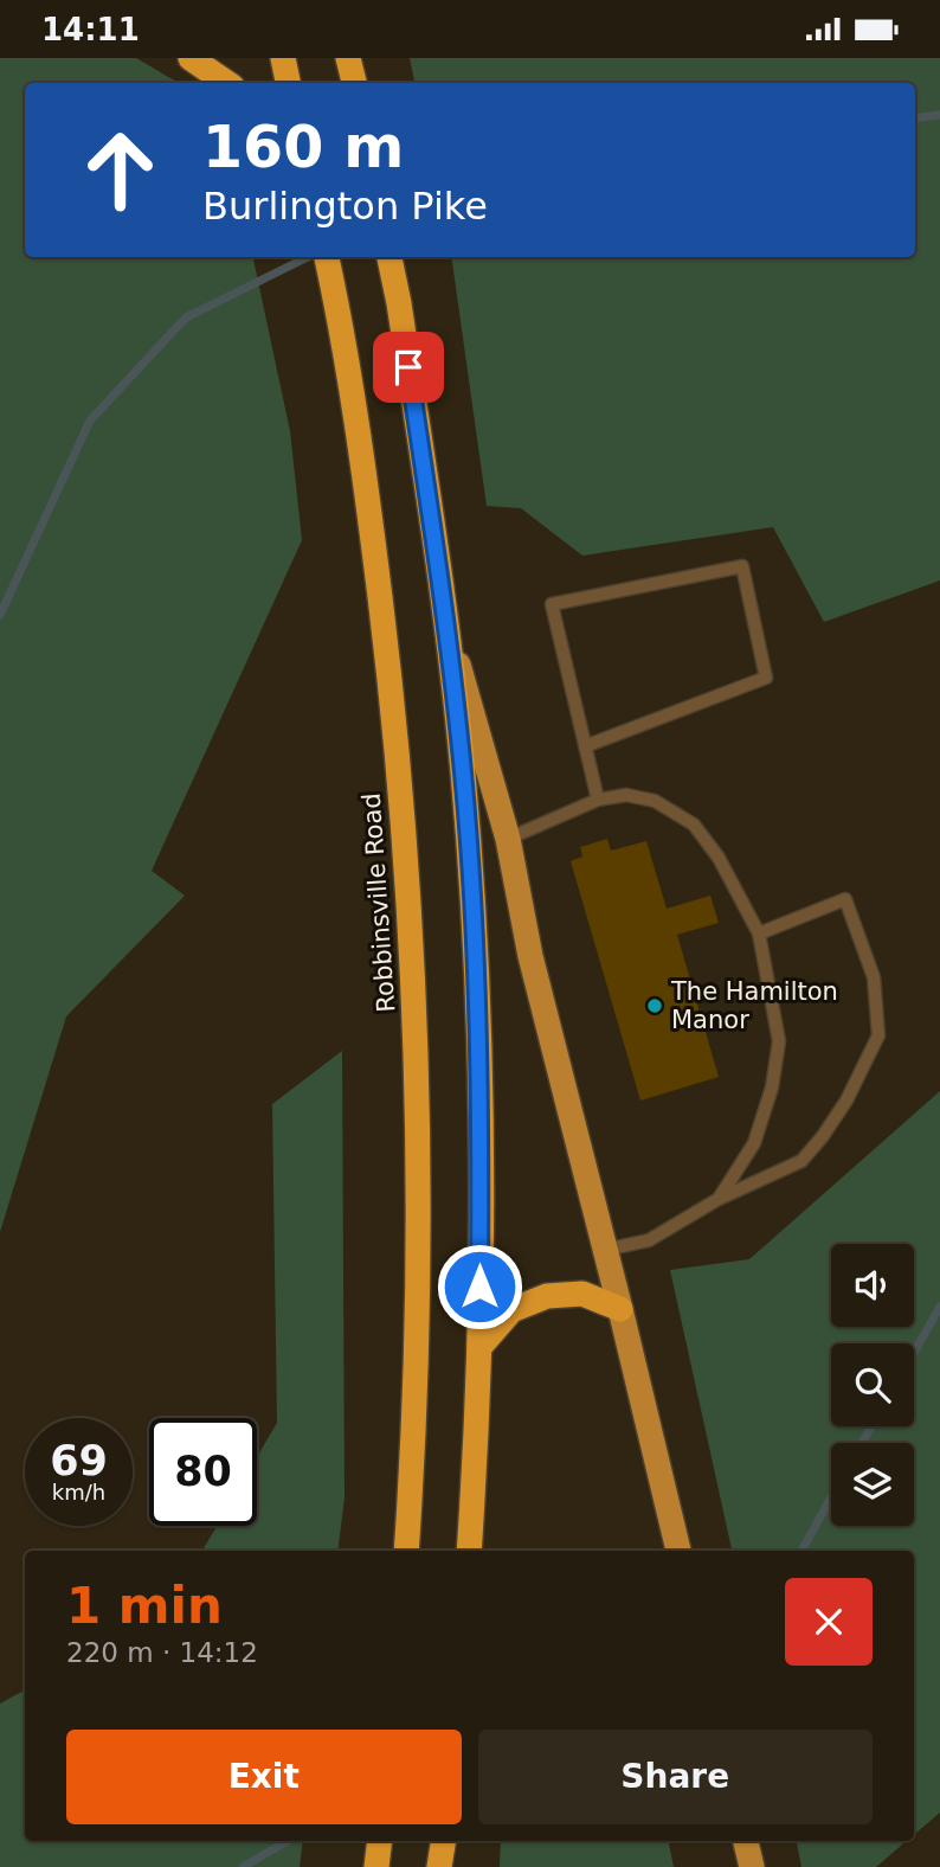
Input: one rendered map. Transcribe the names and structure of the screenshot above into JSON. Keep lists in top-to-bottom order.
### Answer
{
  "streets": {
    "highway": ["Robbinsville Road"]
  },
  "places": ["The Hamilton Manor"],
  "page": {
    "status": "14:11",
    "turn": ["160 m", "Burlington Pike"],
    "speed": "69 km/h",
    "limit": "80",
    "heading": ["1 min", "220 m · 14:12"],
    "buttons": ["Exit", "Share"]
  }
}
